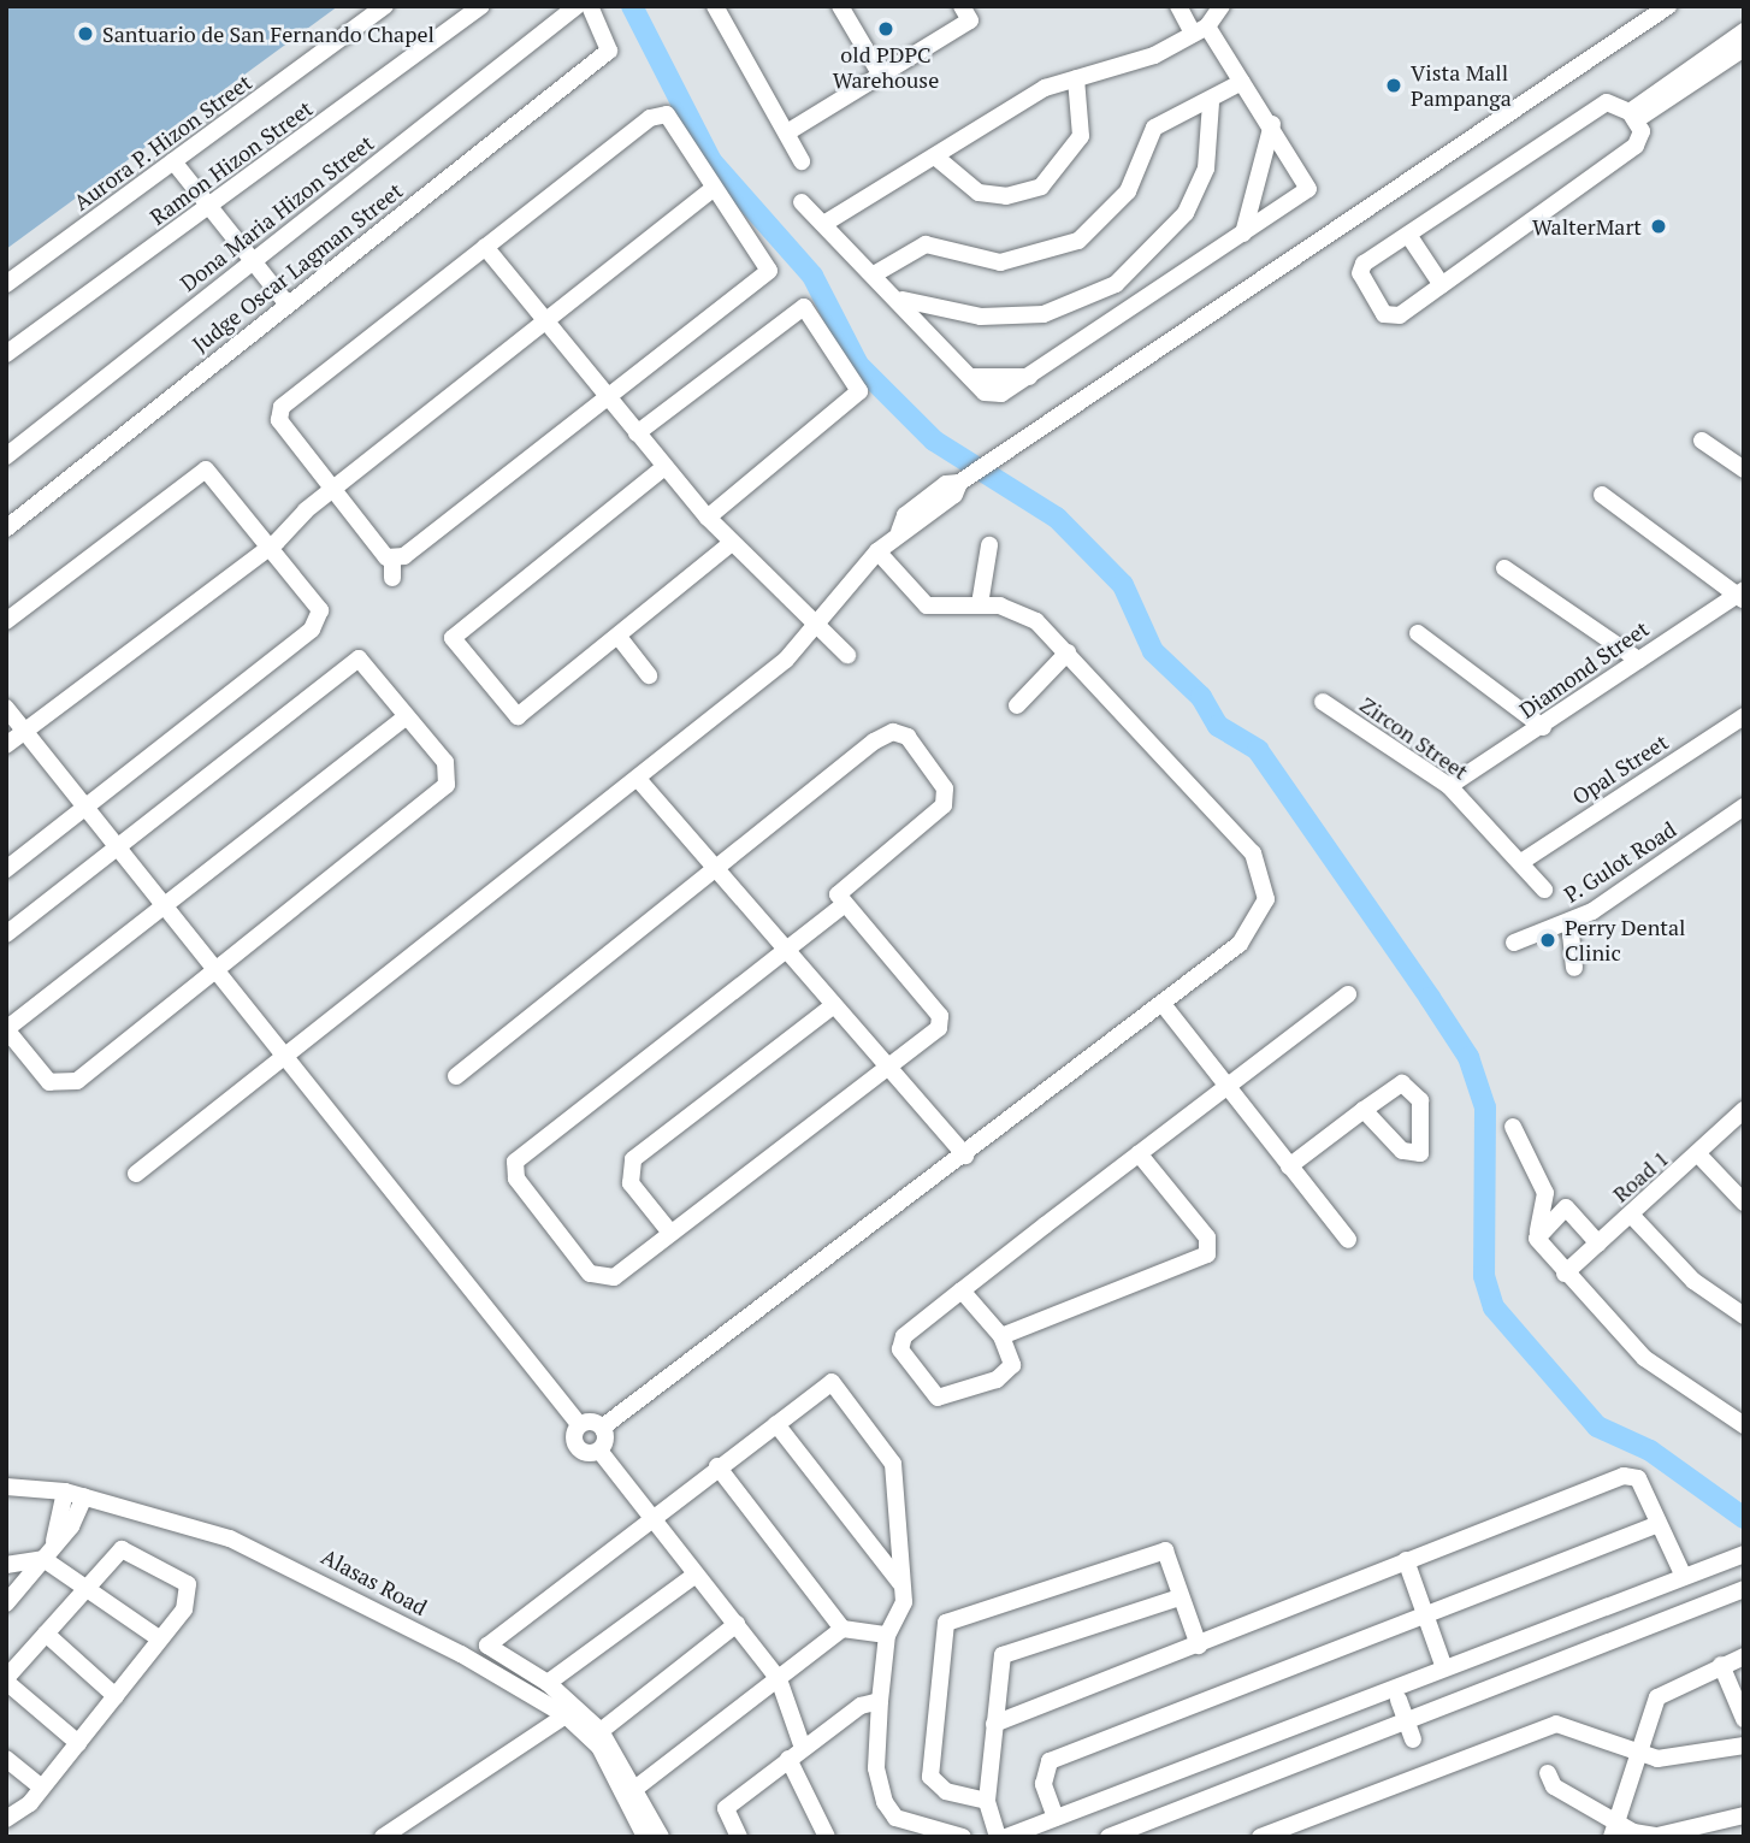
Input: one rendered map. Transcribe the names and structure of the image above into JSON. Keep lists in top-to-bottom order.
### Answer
{
  "streets": {
    "street": [
      "Aurora P. Hizon Street",
      "Ramon Hizon Street",
      "Dona Maria Hizon Street",
      "Judge Oscar Lagman Street",
      "Diamond Street",
      "Zircon Street",
      "Opal Street",
      "P. Gulot Road",
      "Road 1",
      "Alasas Road"
    ]
  },
  "crossings": [
    ["Diamond Street", "Zircon Street"],
    ["Zircon Street", "Opal Street"]
  ],
  "places": [
    "old PDPC Warehouse",
    "Santuario de San Fernando Chapel",
    "Vista Mall Pampanga",
    "WalterMart",
    "Perry Dental Clinic"
  ]
}
